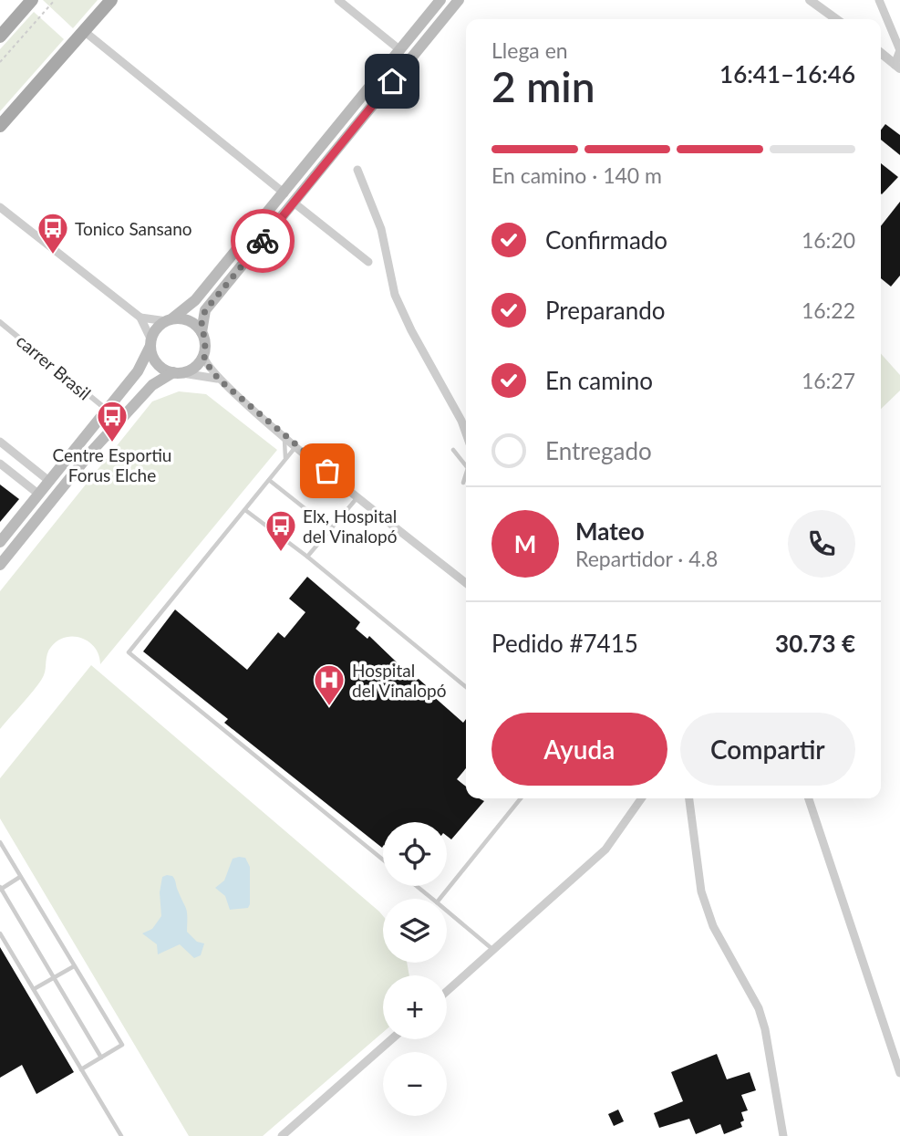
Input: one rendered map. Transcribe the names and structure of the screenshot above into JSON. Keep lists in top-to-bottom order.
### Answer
{
  "streets": {
    "street": ["carrer Brasil"]
  },
  "places": {
    "bus stop": ["Tonico Sansano", "Centre Esportiu Forus Elche", "Elx, Hospital del Vinalopó"],
    "hospital": ["Hospital del Vinalopó"]
  },
  "page": {
    "heading": ["2 min", "Llega en", "16:41–16:46"],
    "panel": [
      "Mateo",
      "Repartidor · 4.8",
      "Pedido #7415",
      "30.73 €"
    ],
    "bar": "En camino · 140 m",
    "list": [
      ["Confirmado", "16:20"],
      ["Preparando", "16:22"],
      ["En camino", "16:27"],
      "Entregado"
    ],
    "round": "M",
    "buttons": ["Ayuda", "Compartir"],
    "map_buttons": ["+", "−"]
  }
}
